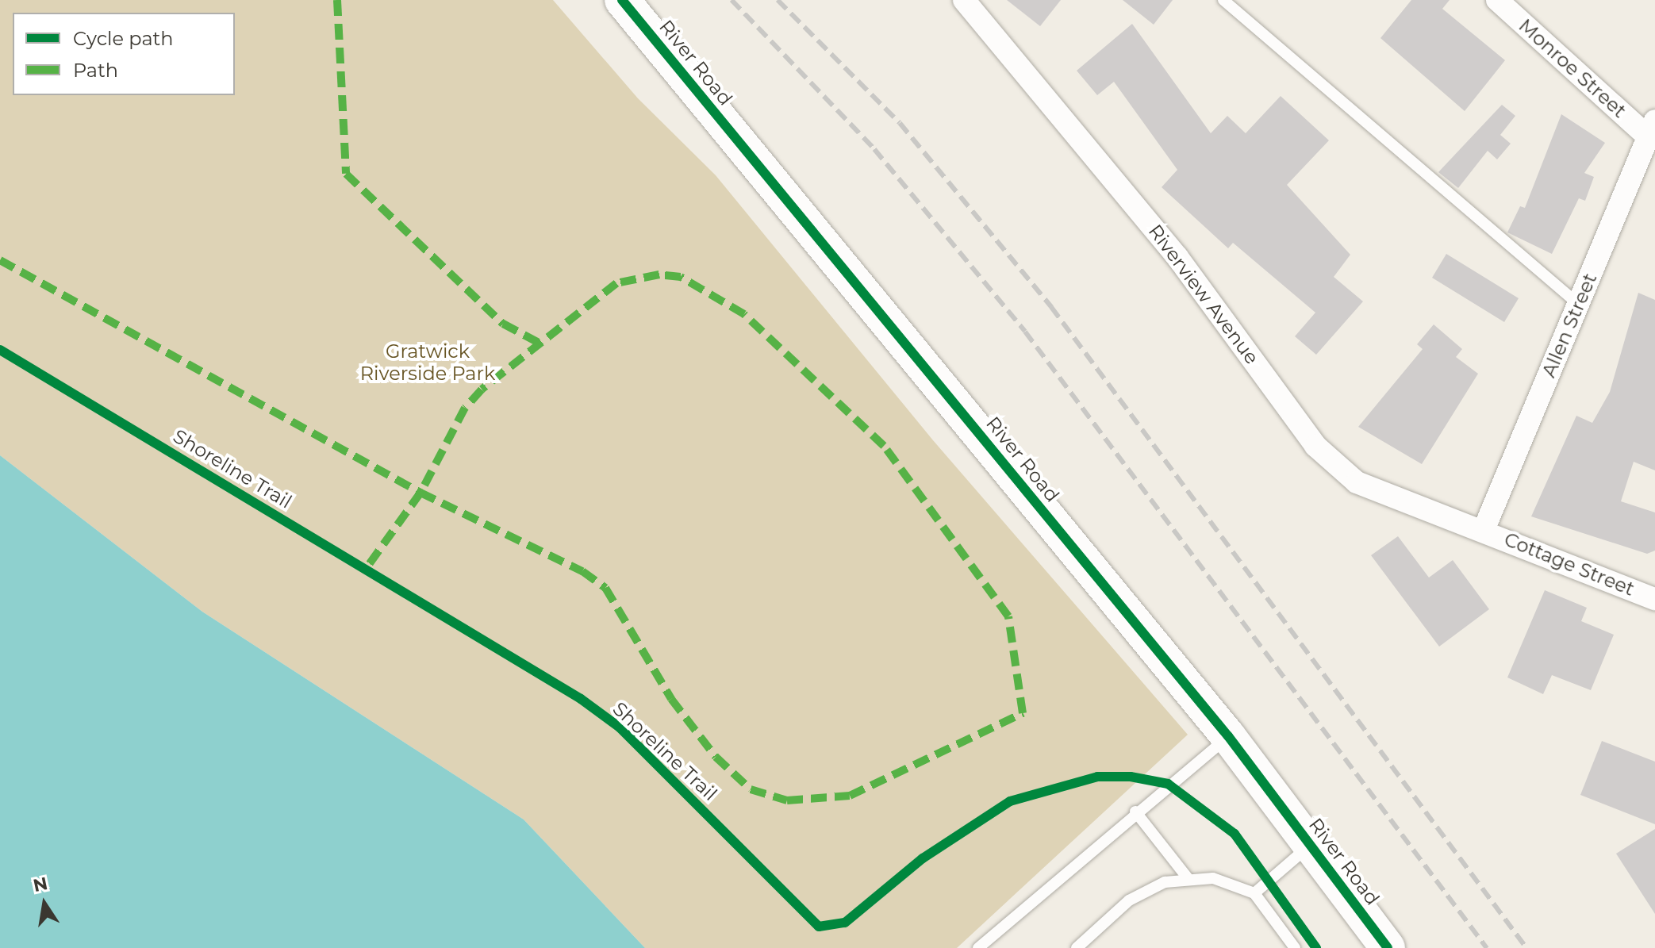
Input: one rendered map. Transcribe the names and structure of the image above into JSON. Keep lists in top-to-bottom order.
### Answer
{
  "streets": {
    "main road": ["River Road"],
    "street": [
      "Monroe Street",
      "Riverview Avenue",
      "Allen Street",
      "Cottage Street"
    ],
    "cycle path": ["Shoreline Trail"]
  },
  "crossings": [
    ["Monroe Street", "Allen Street"],
    ["Riverview Avenue", "Allen Street"],
    ["Riverview Avenue", "Cottage Street"],
    ["Allen Street", "Cottage Street"]
  ],
  "parks": ["Gratwick Riverside Park"],
  "legend": ["Cycle path", "Path"],
  "north": "top"
}
